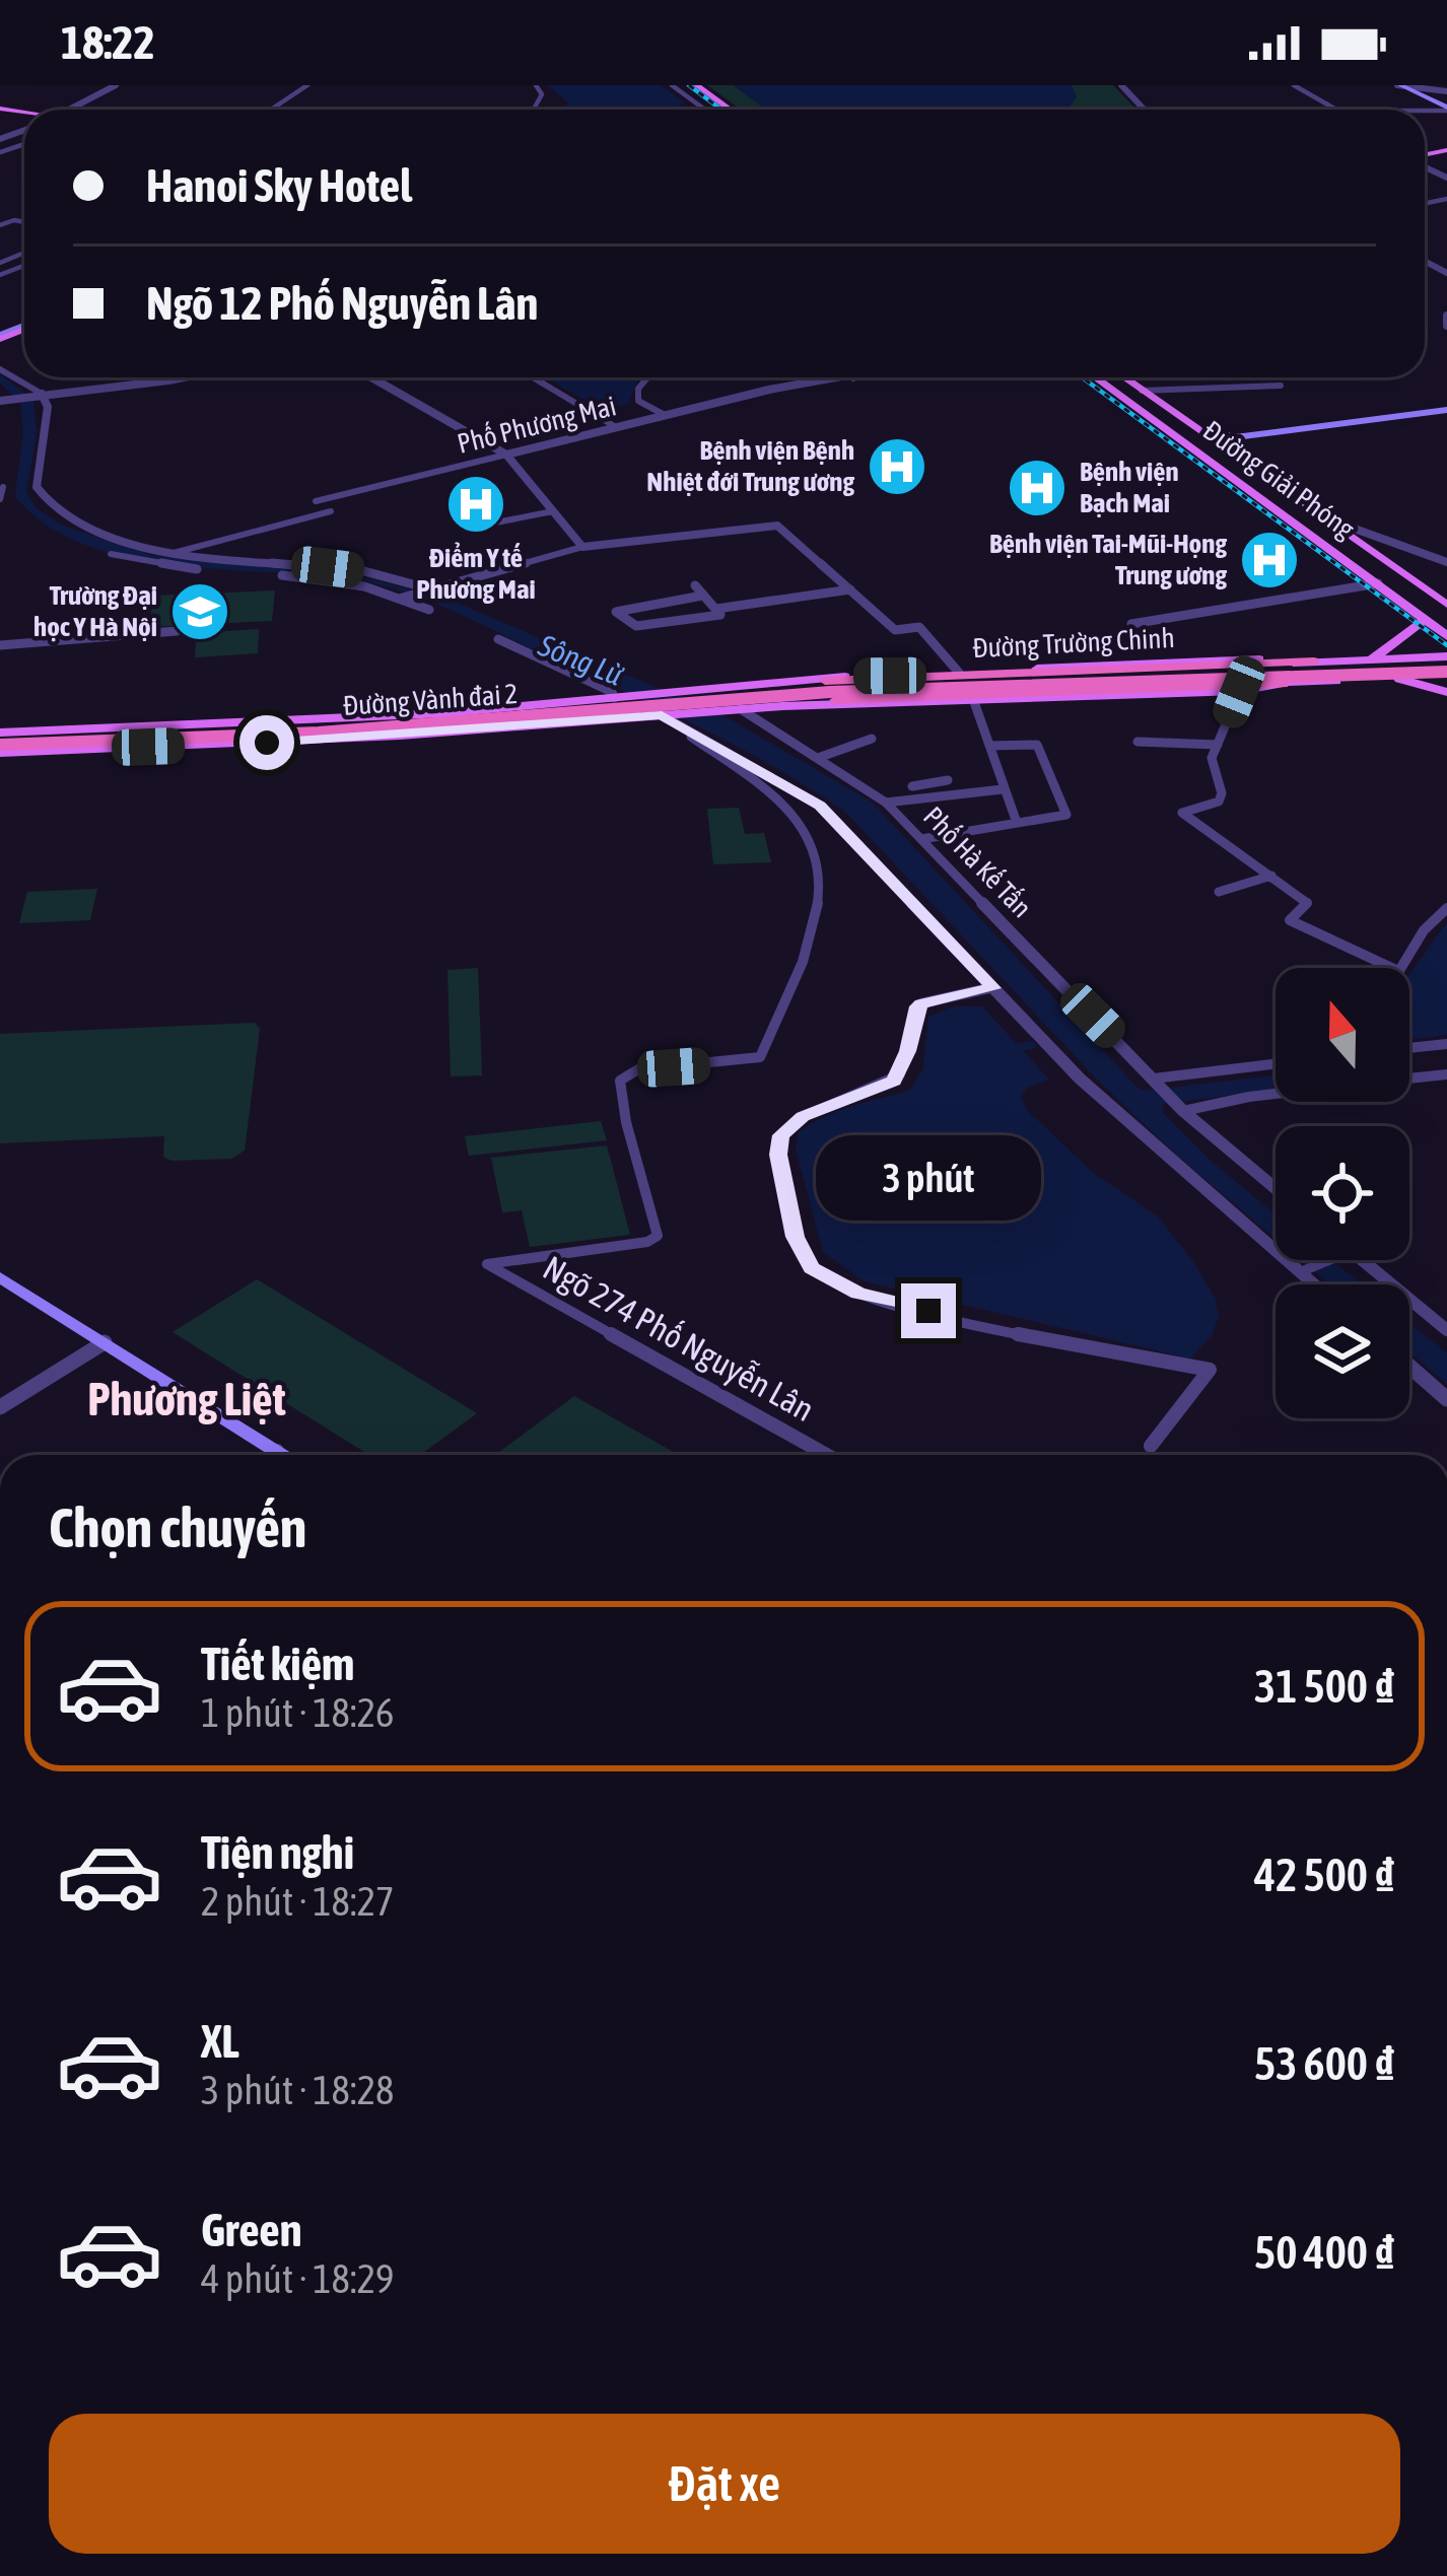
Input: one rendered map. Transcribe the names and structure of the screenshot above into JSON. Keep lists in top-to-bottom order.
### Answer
{
  "streets": {
    "highway": ["Đường Vành đai 2"],
    "main road": ["Đường Giải Phóng", "Đường Trường Chinh"],
    "street": ["Phố Phương Mai", "Phố Hà Kế Tấn", "Ngõ 274 Phố Nguyễn Lân"]
  },
  "crossings": [
    ["Đường Trường Chinh", "Đường Vành đai 2"],
    ["Đường Trường Chinh", "Phố Hà Kế Tấn"]
  ],
  "districts": ["Phương Liệt"],
  "water": ["Sông Lừ"],
  "places": {
    "hospital": [
      "Bệnh viện Bệnh Nhiệt đới Trung ương",
      "Bệnh viện Bạch Mai",
      "Điểm Y tế Phương Mai",
      "Bệnh viện Tai-Mũi-Họng Trung ương"
    ],
    "school or university": ["Trường Đại học Y Hà Nội"]
  },
  "north": "top",
  "page": {
    "status": "18:22",
    "banner": ["Hanoi Sky Hotel", "Ngõ 12 Phố Nguyễn Lân"],
    "bubble": "3 phút",
    "heading": "Chọn chuyến",
    "list": [
      {
        "name": "Tiết kiệm",
        "note": "1 phút · 18:26",
        "value": "31 500 ₫"
      },
      {
        "name": "Tiện nghi",
        "note": "2 phút · 18:27",
        "value": "42 500 ₫"
      },
      {
        "name": "XL",
        "note": "3 phút · 18:28",
        "value": "53 600 ₫"
      },
      {
        "name": "Green",
        "note": "4 phút · 18:29",
        "value": "50 400 ₫"
      }
    ],
    "buttons": "Đặt xe"
  }
}
